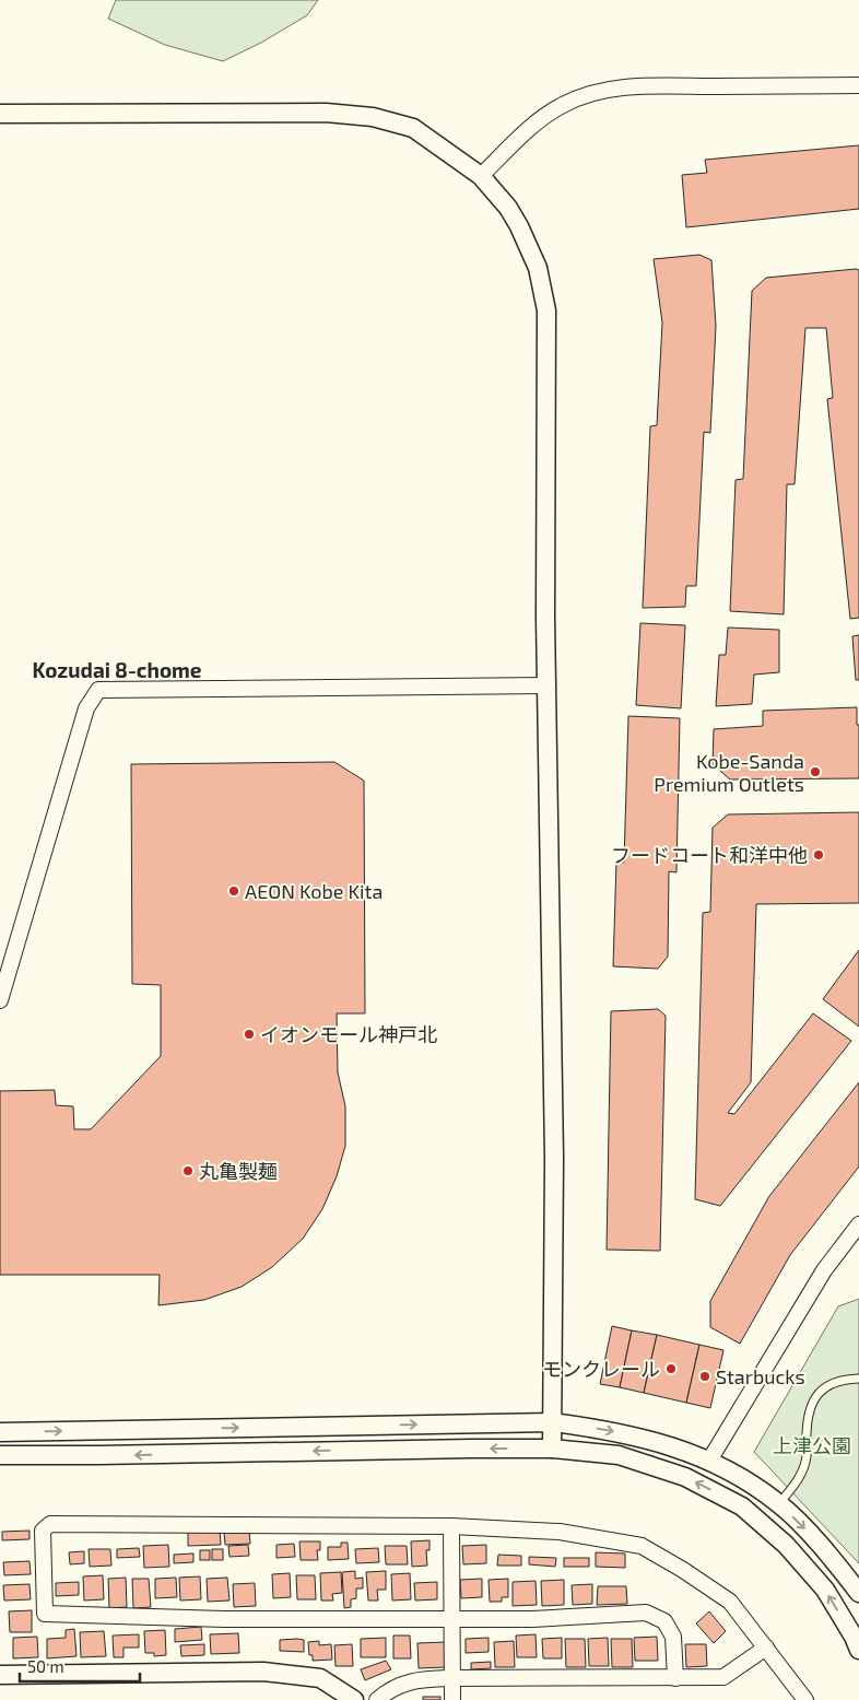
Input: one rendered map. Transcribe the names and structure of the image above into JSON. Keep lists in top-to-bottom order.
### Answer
{
  "districts": ["Kozudai 8-chome"],
  "parks": ["上津公園"],
  "places": [
    "Kobe-Sanda Premium Outlets",
    "フードコート和洋中他",
    "AEON Kobe Kita",
    "イオンモール神戸北",
    "丸亀製麺",
    "モンクレール",
    "Starbucks"
  ],
  "scale_bar": "50 m"
}
